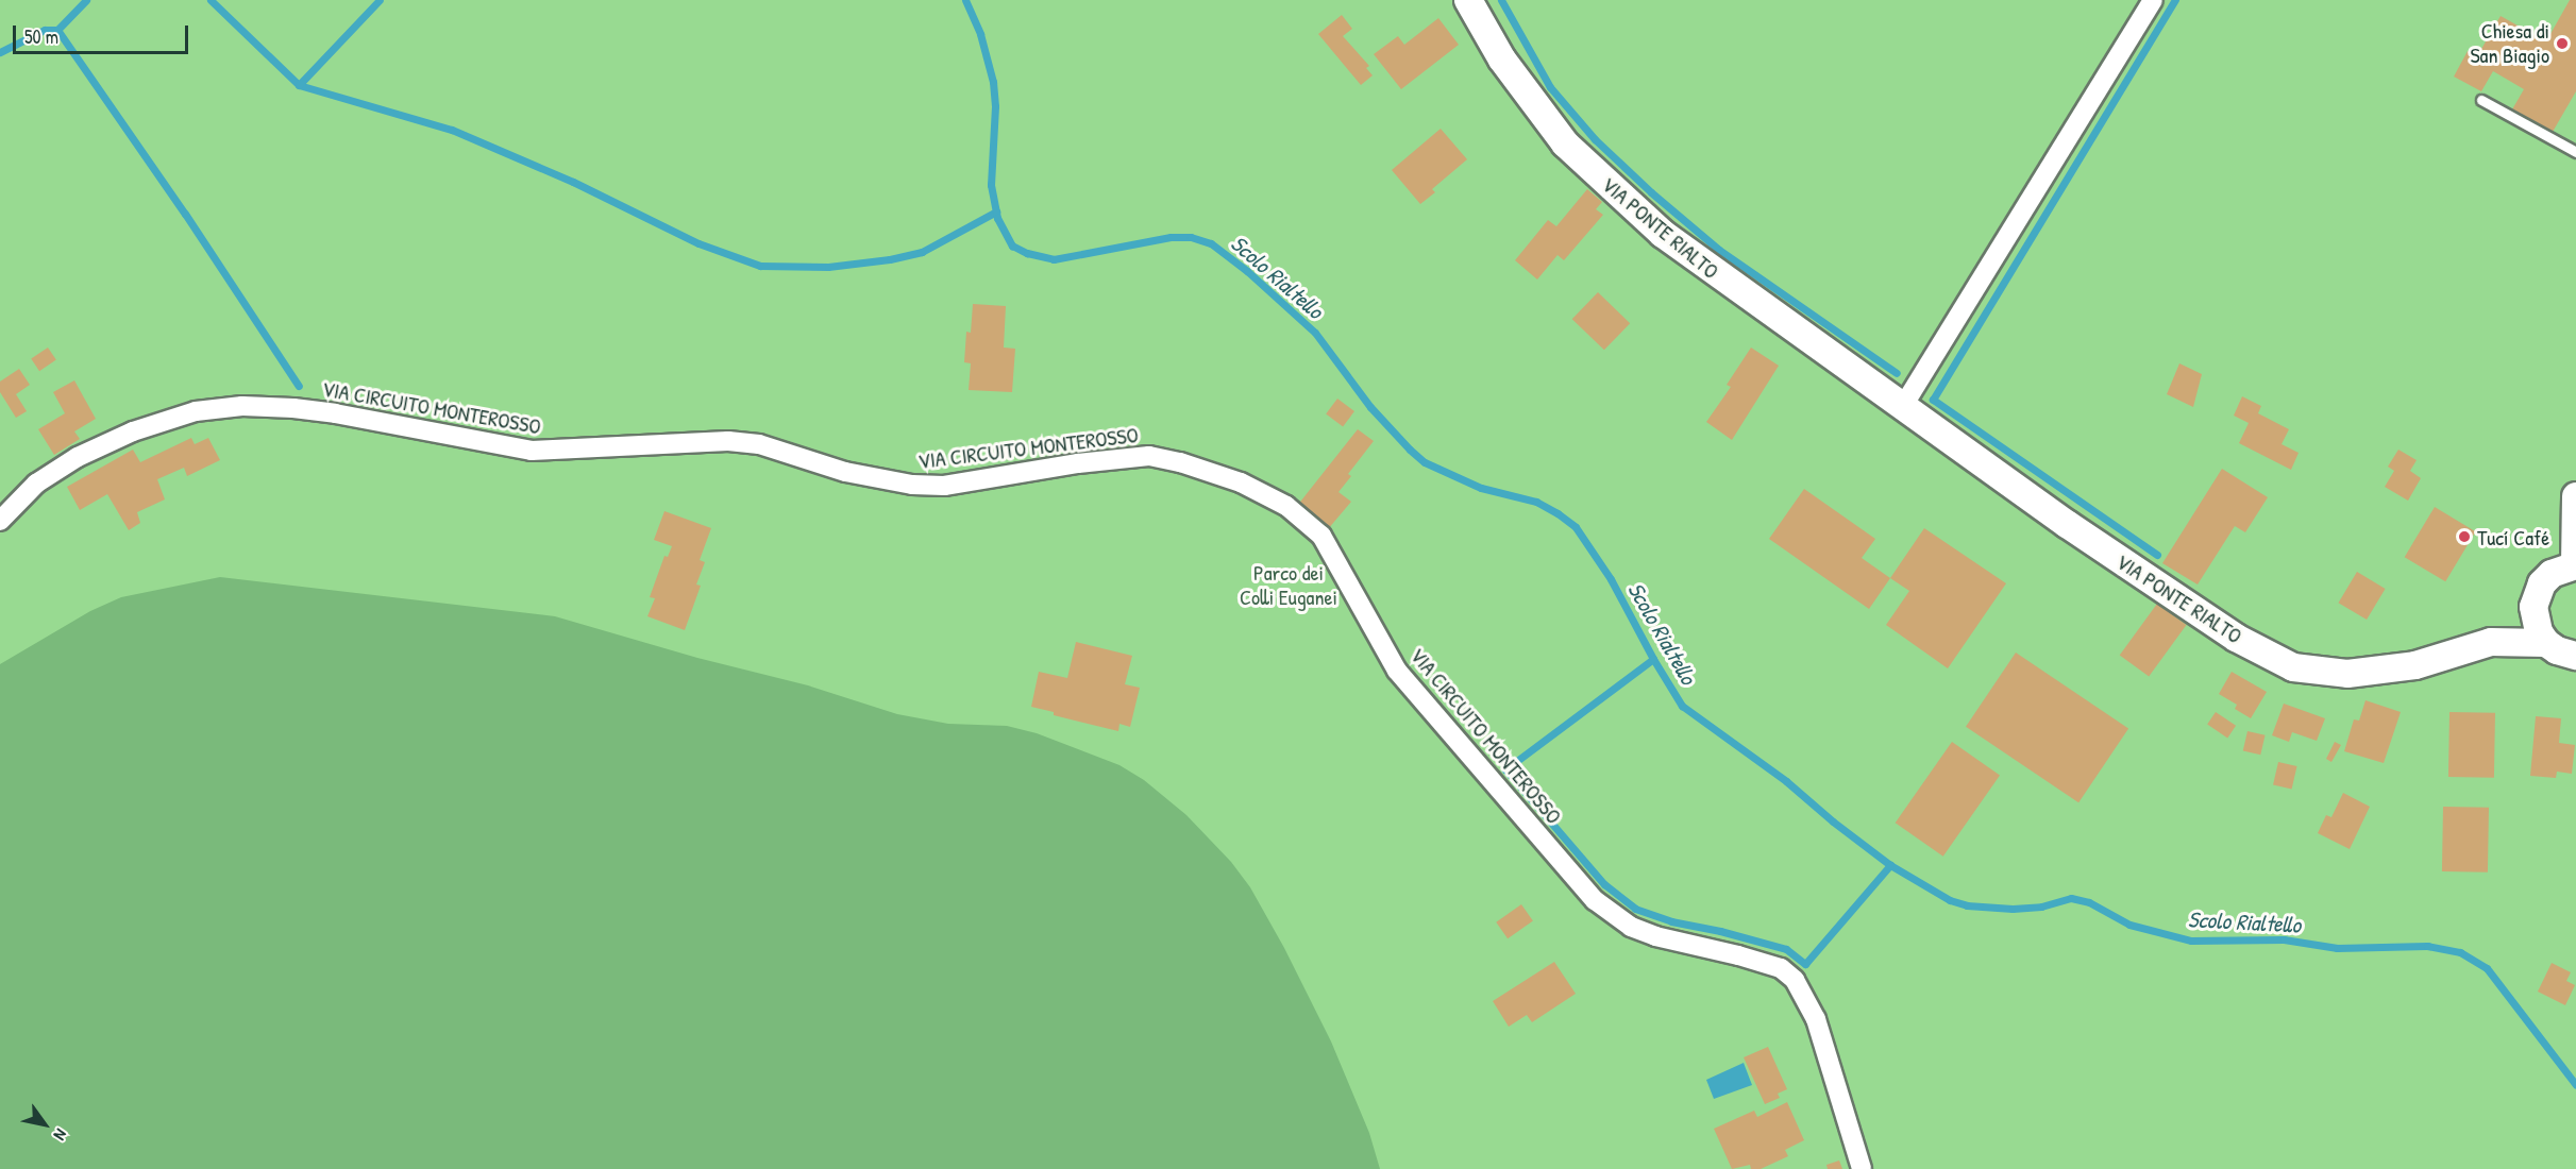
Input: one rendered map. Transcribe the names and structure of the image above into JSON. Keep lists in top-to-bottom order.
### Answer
{
  "streets": {
    "main road": ["VIA PONTE RIALTO"],
    "street": ["VIA CIRCUITO MONTEROSSO"]
  },
  "water": ["Scolo Rialtello"],
  "parks": ["Parco dei Colli Euganei"],
  "places": ["Chiesa di San Biagio", "Tucí Café"],
  "scale_bar": "50 m",
  "north": "bottom right"
}
